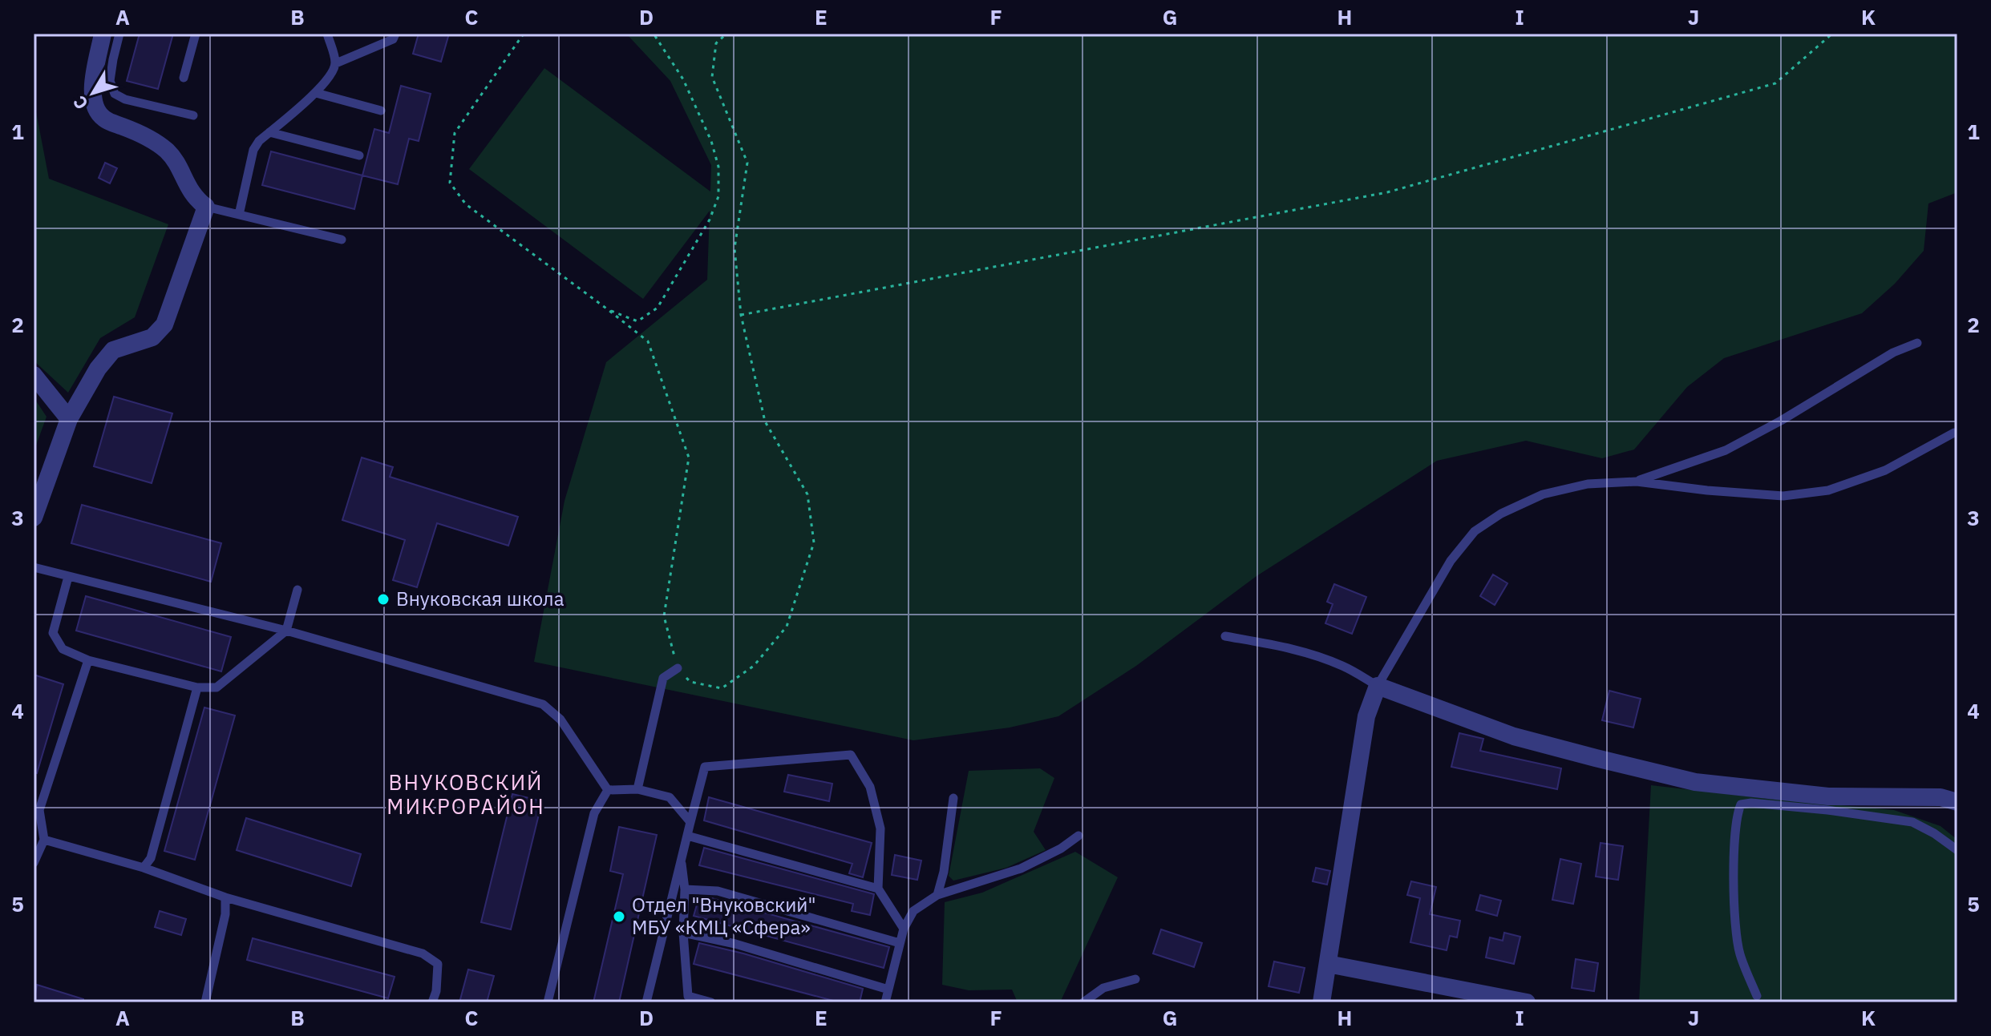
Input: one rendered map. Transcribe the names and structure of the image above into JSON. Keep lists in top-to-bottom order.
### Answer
{
  "districts": ["ВНУКОВСКИЙ МИКРОРАЙОН"],
  "places": ["Внуковская школа", "Отдел \"Внуковский\" МБУ «КМЦ «Сфера»"],
  "north": "bottom left",
  "grid": {
    "columns": [
      "A",
      "B",
      "C",
      "D",
      "E",
      "F",
      "G",
      "H",
      "I",
      "J",
      "K"
    ],
    "rows": [
      "1",
      "2",
      "3",
      "4",
      "5"
    ]
  }
}
